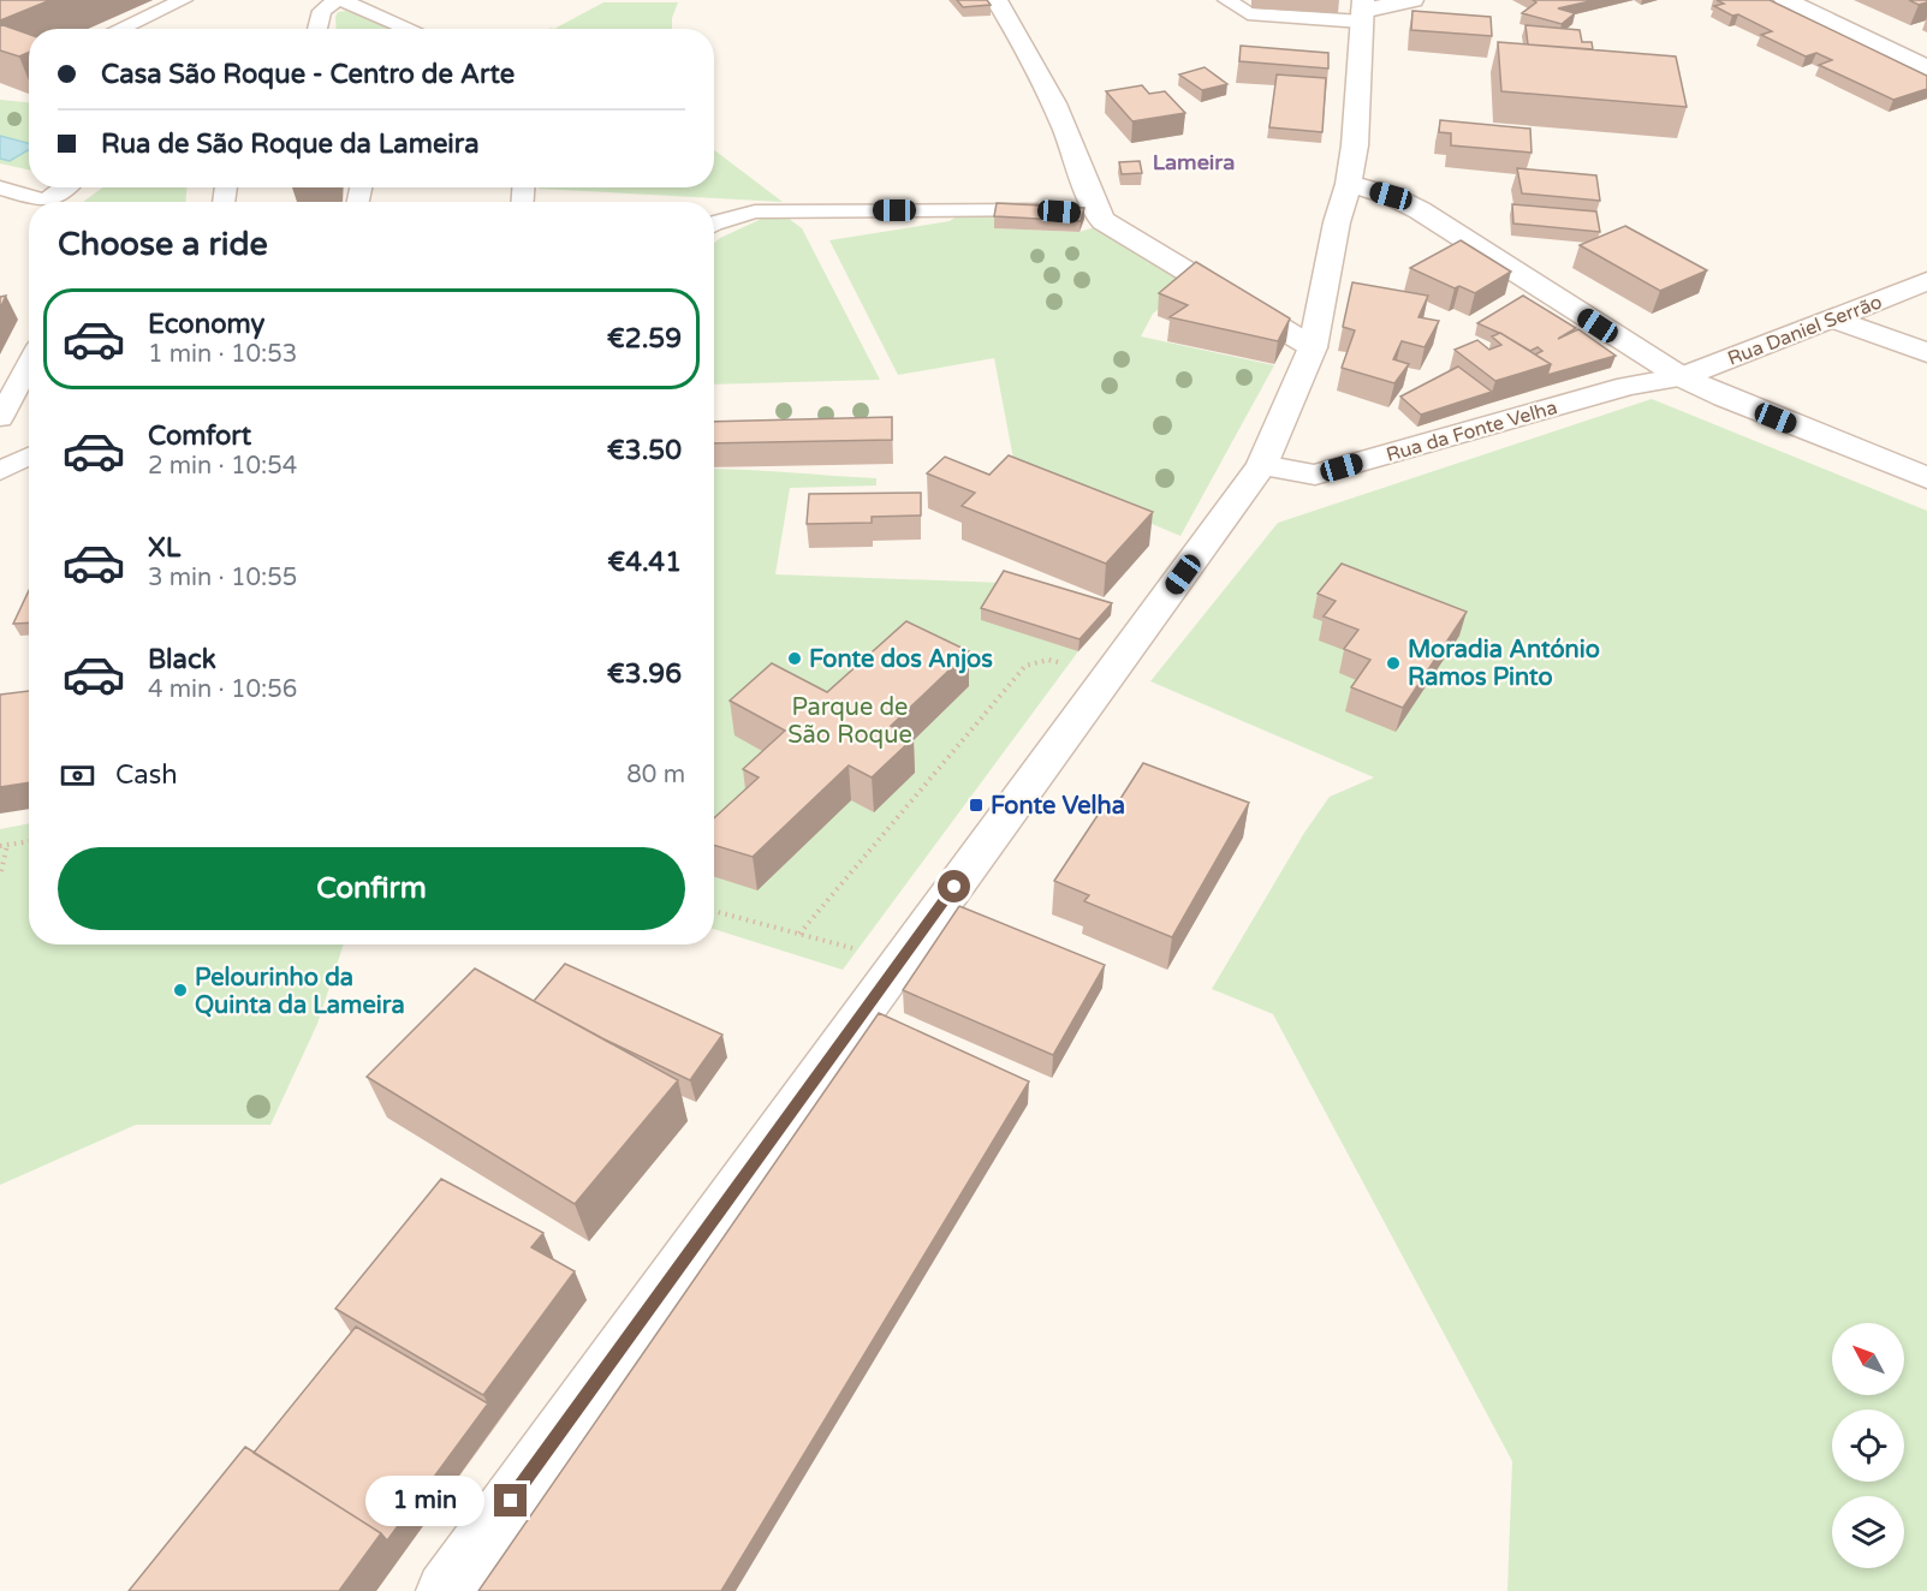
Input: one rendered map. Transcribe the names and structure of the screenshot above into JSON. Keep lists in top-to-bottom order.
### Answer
{
  "streets": {
    "street": ["Rua Daniel Serrão", "Rua da Fonte Velha"]
  },
  "crossings": [
    ["Rua Daniel Serrão", "Rua da Fonte Velha"]
  ],
  "districts": ["Lameira"],
  "parks": ["Parque de São Roque"],
  "places": {
    "other": ["Fonte dos Anjos", "Moradia António Ramos Pinto", "Pelourinho da Quinta da Lameira"],
    "transit": ["Fonte Velha"]
  },
  "north": "top left",
  "page": {
    "banner": ["Casa São Roque - Centro de Arte", "Rua de São Roque da Lameira"],
    "heading": "Choose a ride",
    "list": [
      {
        "name": "Economy",
        "note": "1 min · 10:53",
        "value": "€2.59"
      },
      {
        "name": "Comfort",
        "note": "2 min · 10:54",
        "value": "€3.50"
      },
      {
        "name": "XL",
        "note": "3 min · 10:55",
        "value": "€4.41"
      },
      {
        "name": "Black",
        "note": "4 min · 10:56",
        "value": "€3.96"
      }
    ],
    "pay": ["Cash", "80 m"],
    "buttons": "Confirm",
    "bubble": "1 min"
  }
}
